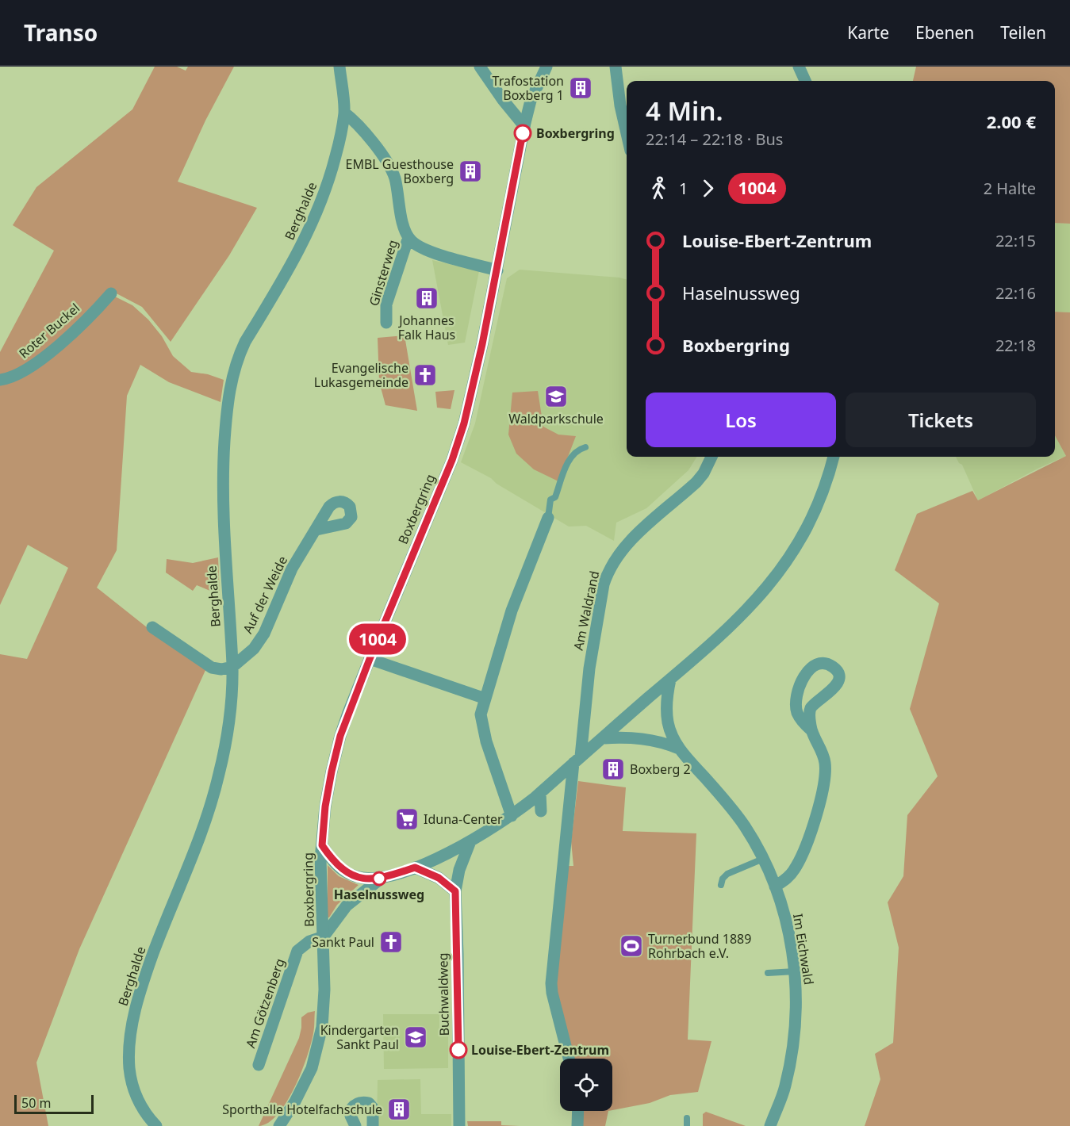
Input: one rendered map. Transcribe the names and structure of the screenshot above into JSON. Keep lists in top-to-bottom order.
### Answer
{
  "streets": {
    "street": [
      "Berghalde",
      "Ginsterweg",
      "Roter Buckel",
      "Boxbergring",
      "Auf der Weide",
      "Am Waldrand",
      "Im Eichwald",
      "Buchwaldweg",
      "Am Götzenberg"
    ]
  },
  "crossings": [
    ["Berghalde", "Ginsterweg"],
    ["Berghalde", "Auf der Weide"],
    ["Ginsterweg", "Boxbergring"],
    ["Boxbergring", "Am Waldrand"],
    ["Boxbergring", "Im Eichwald"],
    ["Boxbergring", "Buchwaldweg"],
    ["Boxbergring", "Am Götzenberg"]
  ],
  "places": {
    "building": [
      "Trafostation Boxberg 1",
      "EMBL Guesthouse Boxberg",
      "Johannes Falk Haus",
      "Boxberg 2",
      "Sporthalle Hotelfachschule"
    ],
    "other": ["Boxbergring", "Haselnussweg", "Louise-Ebert-Zentrum"],
    "church": ["Evangelische Lukasgemeinde", "Sankt Paul"],
    "school or university": ["Waldparkschule", "Kindergarten Sankt Paul"],
    "supermarket": ["Iduna-Center"],
    "sports": ["Turnerbund 1889 Rohrbach e.V."]
  },
  "lines": ["bus line 1004"],
  "scale_bar": "50 m",
  "page": {
    "header": "Transo",
    "nav": ["Karte", "Ebenen", "Teilen"],
    "on_map": "1004",
    "heading": ["4 Min.", "22:14 – 22:18 · Bus", "2.00 €"],
    "legs": ["1", "1004", "2 Halte"],
    "list": [
      {
        "name": "Louise-Ebert-Zentrum",
        "value": "22:15"
      },
      {
        "name": "Haselnussweg",
        "value": "22:16"
      },
      {
        "name": "Boxbergring",
        "value": "22:18"
      }
    ],
    "buttons": ["Los", "Tickets"],
    "scale": "50 m"
  }
}
